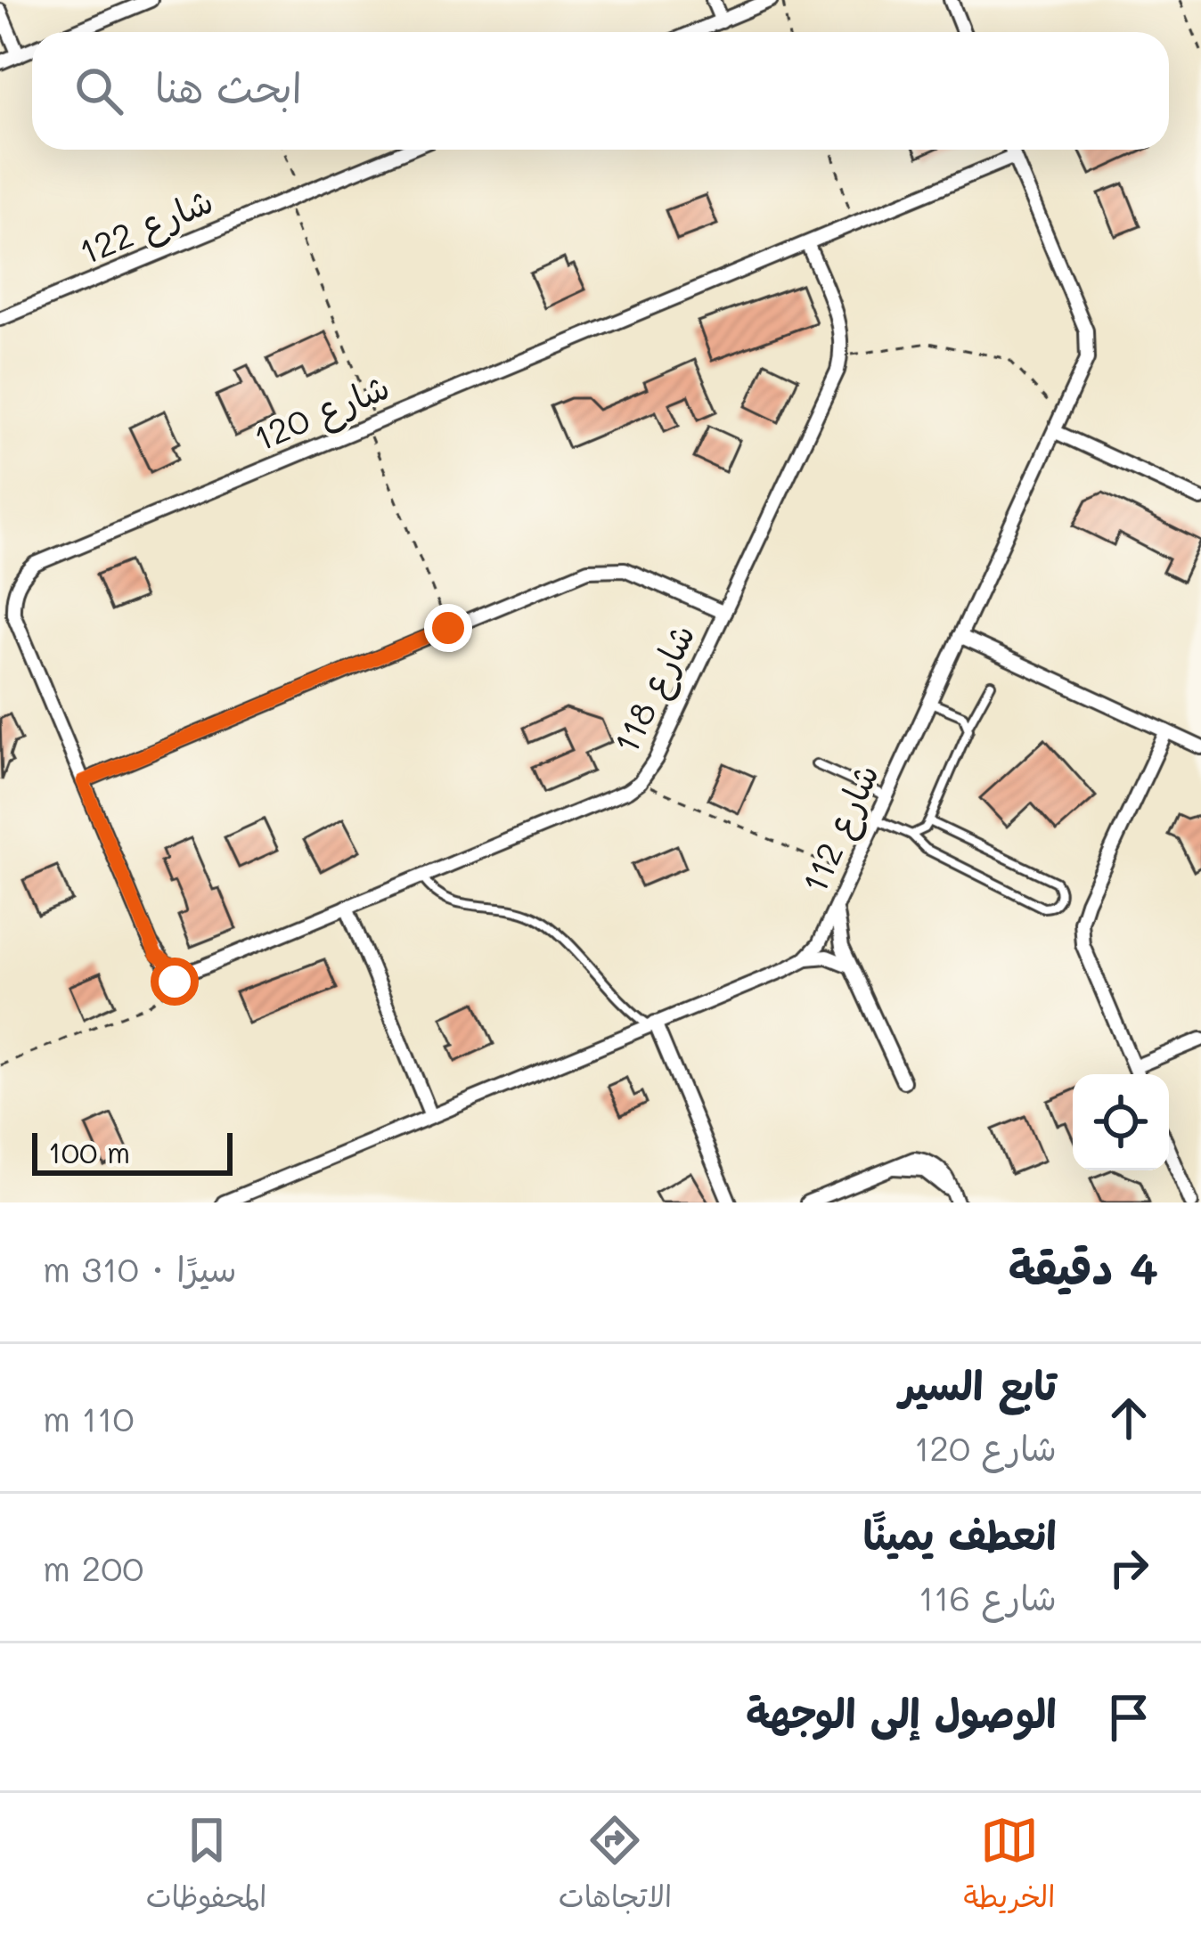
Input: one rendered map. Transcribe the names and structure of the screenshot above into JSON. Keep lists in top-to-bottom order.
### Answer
{
  "streets": {
    "street": [
      "شارع 122",
      "شارع 120",
      "شارع 118",
      "شارع 112"
    ]
  },
  "crossings": [
    ["شارع 120", "شارع 118"],
    ["شارع 120", "شارع 112"]
  ],
  "scale_bar": "100 m",
  "page": {
    "search": "ابحث هنا",
    "scale": "100 m",
    "heading": ["4 دقيقة", "سيرًا · 310 m"],
    "list": [
      ["تابع السير", "شارع 120", "110 m"],
      ["انعطف يمينًا", "شارع 116", "200 m"],
      "الوصول إلى الوجهة"
    ],
    "nav": ["الخريطة", "الاتجاهات", "المحفوظات"]
  }
}
